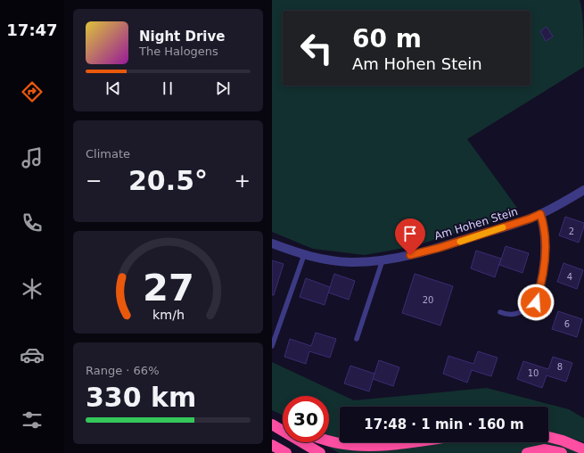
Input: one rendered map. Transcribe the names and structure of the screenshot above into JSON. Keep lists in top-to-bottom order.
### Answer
{
  "streets": {
    "street": ["Am Hohen Stein"]
  },
  "house_numbers": [
    "2",
    "4",
    "20",
    "6",
    "8",
    "10"
  ],
  "page": {
    "tabs": "17:47",
    "turn": ["60 m", "Am Hohen Stein"],
    "song": ["Night Drive", "The Halogens"],
    "tile": [
      "Climate",
      ["Range · 66%", "330 km"]
    ],
    "heat": ["−", "20.5°", "+"],
    "limit": "30",
    "trip": "17:48 · 1 min · 160 m",
    "gauge": ["27", "km/h"]
  }
}
